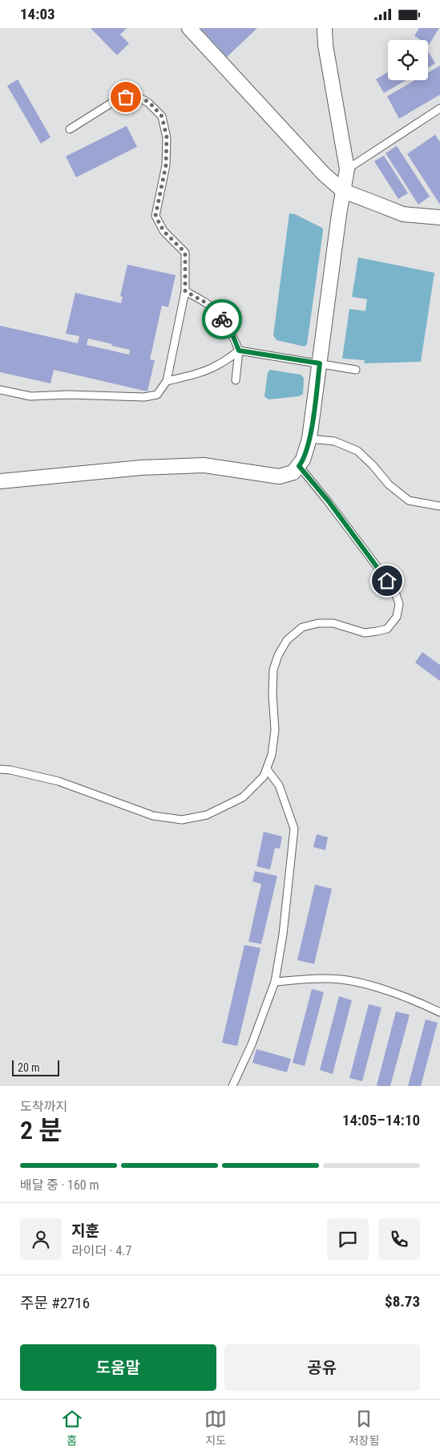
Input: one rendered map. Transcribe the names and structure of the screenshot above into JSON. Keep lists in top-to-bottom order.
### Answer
{
  "scale_bar": "20 m",
  "page": {
    "status": "14:03",
    "scale": "20 m",
    "heading": ["2 분", "도착까지", "14:05–14:10"],
    "panel": [
      "지훈",
      "라이더 · 4.7",
      "주문 #2716",
      "$8.73"
    ],
    "bar": "배달 중 · 160 m",
    "buttons": ["도움말", "공유"],
    "tabs": ["홈", "지도", "저장됨"]
  }
}
